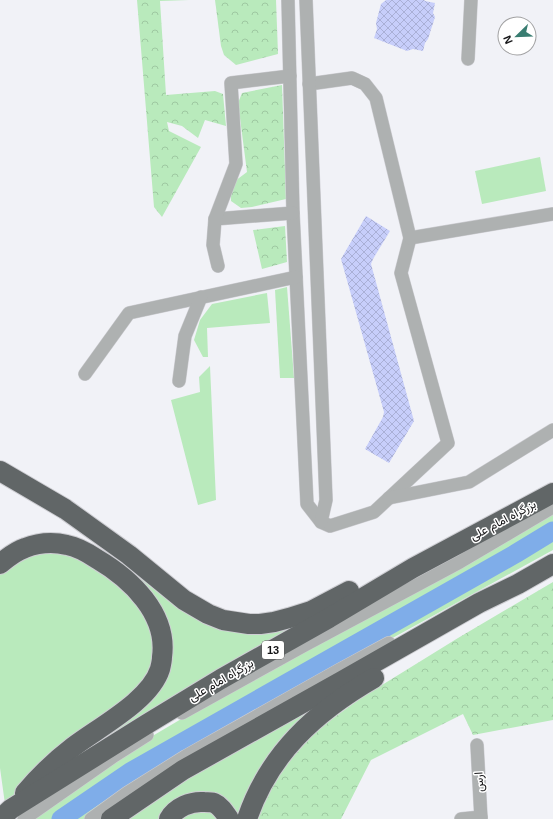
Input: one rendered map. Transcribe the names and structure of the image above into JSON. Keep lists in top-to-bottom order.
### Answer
{
  "streets": {
    "highway": ["بزرگراه امام علی", "13"],
    "street": ["ارس"]
  },
  "north": "bottom left"
}
